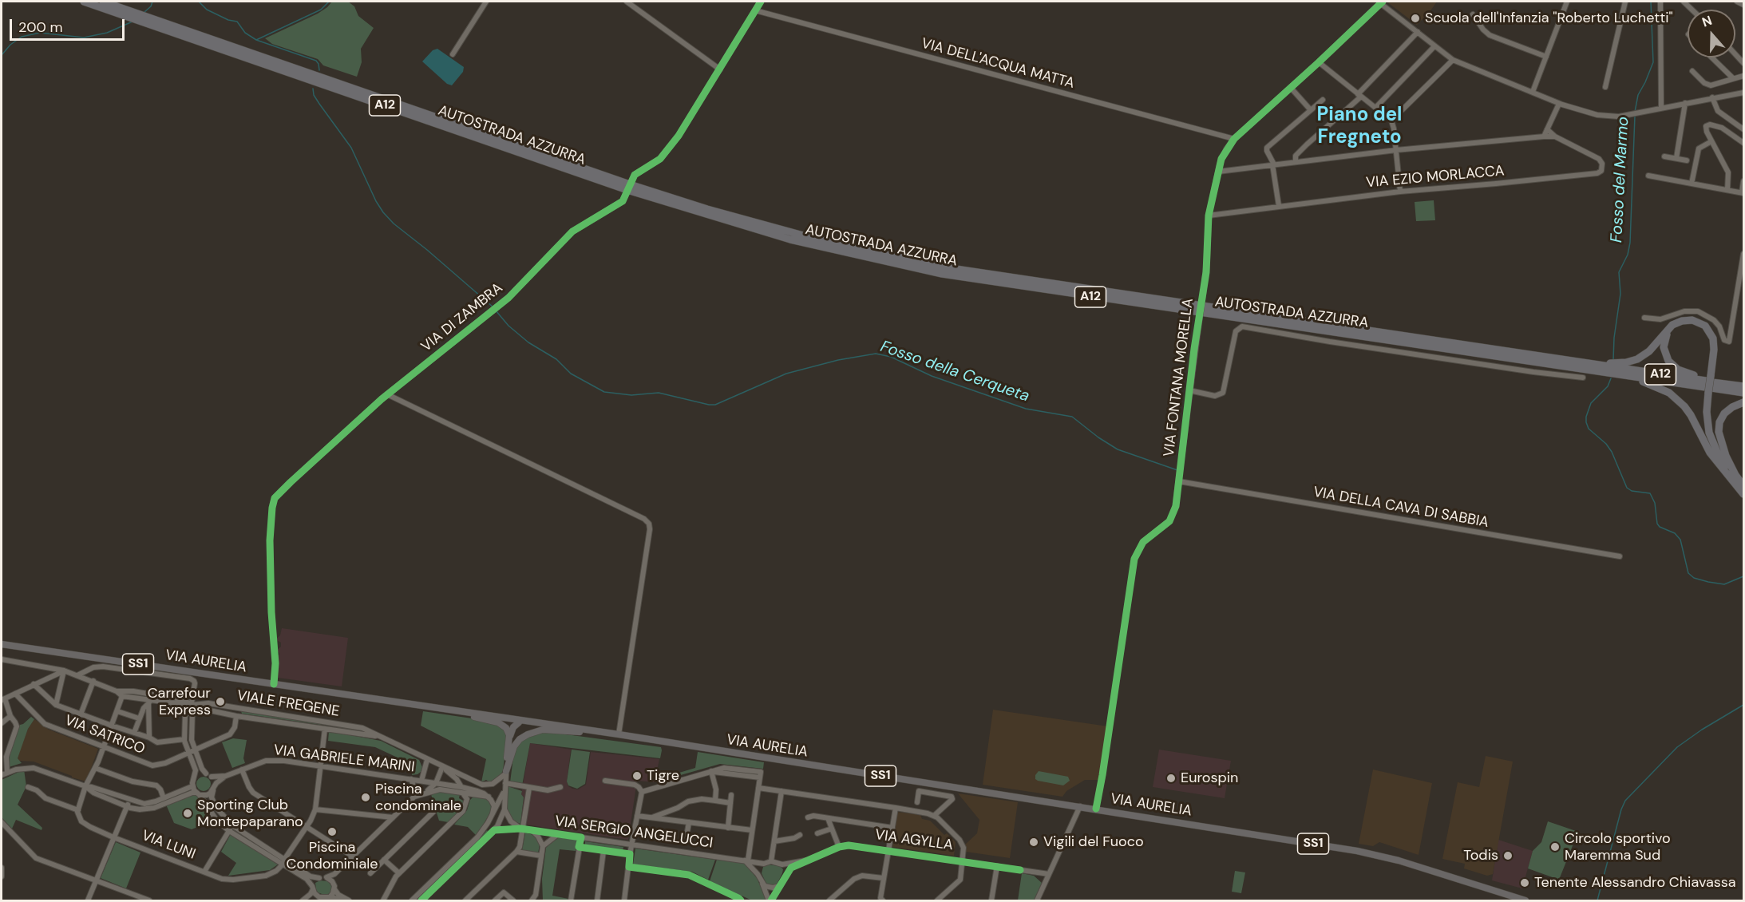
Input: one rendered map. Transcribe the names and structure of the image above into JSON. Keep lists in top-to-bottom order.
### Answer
{
  "streets": {
    "highway": ["A12", "AUTOSTRADA AZZURRA"],
    "main road": ["VIA AURELIA", "SS1"],
    "street": [
      "VIA DELL'ACQUA MATTA",
      "VIA EZIO MORLACCA",
      "VIA DI ZAMBRA",
      "VIA FONTANA MORELLA",
      "VIA DELLA CAVA DI SABBIA",
      "VIALE FREGENE",
      "VIA SATRICO",
      "VIA GABRIELE MARINI",
      "VIA SERGIO ANGELUCCI",
      "VIA AGYLLA",
      "VIA LUNI"
    ]
  },
  "crossings": [
    ["VIA DELL'ACQUA MATTA", "VIA DI ZAMBRA"],
    ["VIA DELL'ACQUA MATTA", "VIA FONTANA MORELLA"],
    ["VIA EZIO MORLACCA", "VIA FONTANA MORELLA"],
    ["VIA DI ZAMBRA", "VIA AURELIA"],
    ["VIA FONTANA MORELLA", "VIA DELLA CAVA DI SABBIA"],
    ["VIA FONTANA MORELLA", "VIA AURELIA"],
    ["VIALE FREGENE", "VIA SATRICO"]
  ],
  "districts": ["Piano del Fregneto"],
  "water": ["Fosso del Marmo", "Fosso della Cerqueta"],
  "places": [
    "Scuola dell'Infanzia \"Roberto Luchetti\"",
    "Carrefour Express",
    "Tigre",
    "Eurospin",
    "Piscina condominale",
    "Sporting Club Montepaparano",
    "Piscina Condominiale",
    "Vigili del Fuoco",
    "Circolo sportivo Maremma Sud",
    "Todis",
    "Tenente Alessandro Chiavassa"
  ],
  "scale_bar": "200 m",
  "north": "top"
}
